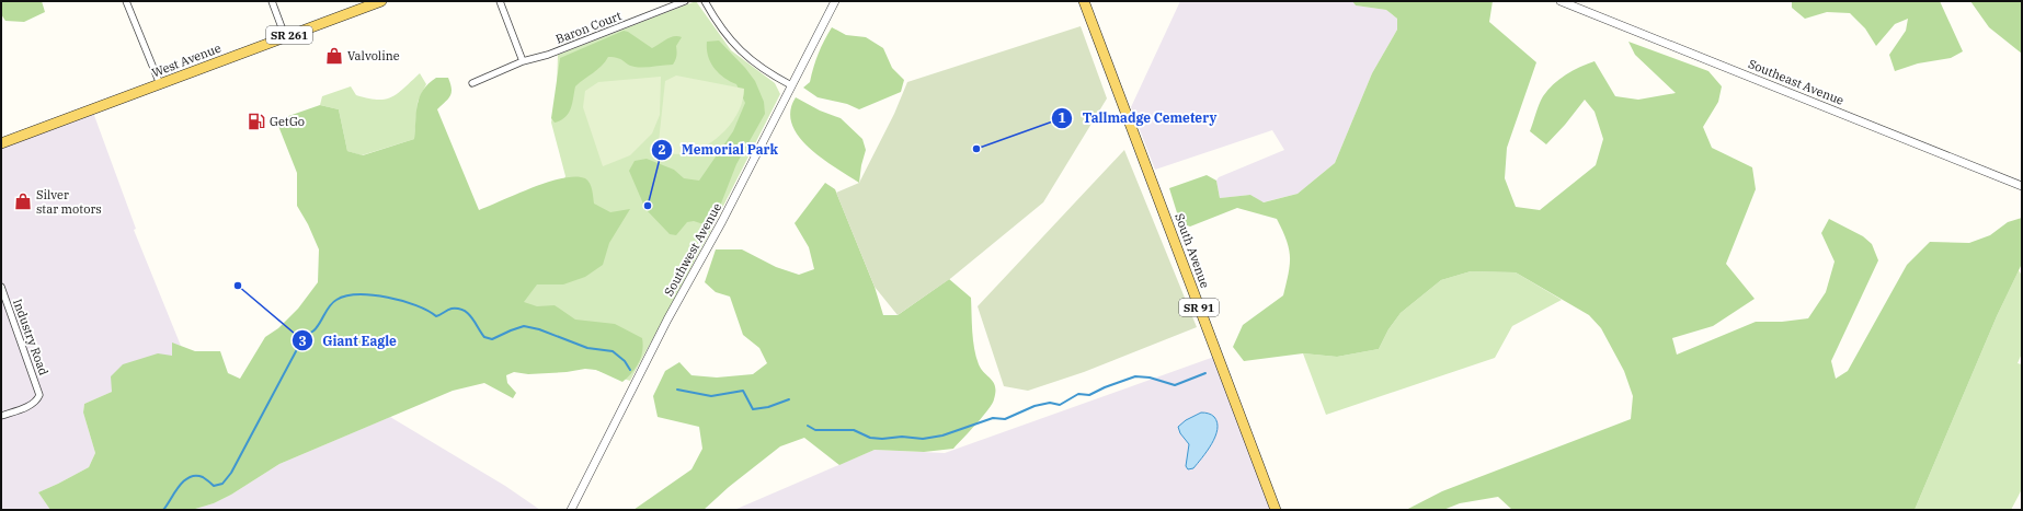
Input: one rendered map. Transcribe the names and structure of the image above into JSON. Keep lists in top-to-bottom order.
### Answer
{
  "streets": {
    "main road": [
      "SR 261",
      "West Avenue",
      "South Avenue",
      "SR 91"
    ],
    "street": [
      "Baron Court",
      "Southeast Avenue",
      "Southwest Avenue",
      "Industry Road"
    ]
  },
  "places": {
    "shop": ["Valvoline", "Silver star motors"],
    "fuel station": ["GetGo"],
    "other": ["Tallmadge Cemetery", "Memorial Park", "Giant Eagle"]
  }
}
